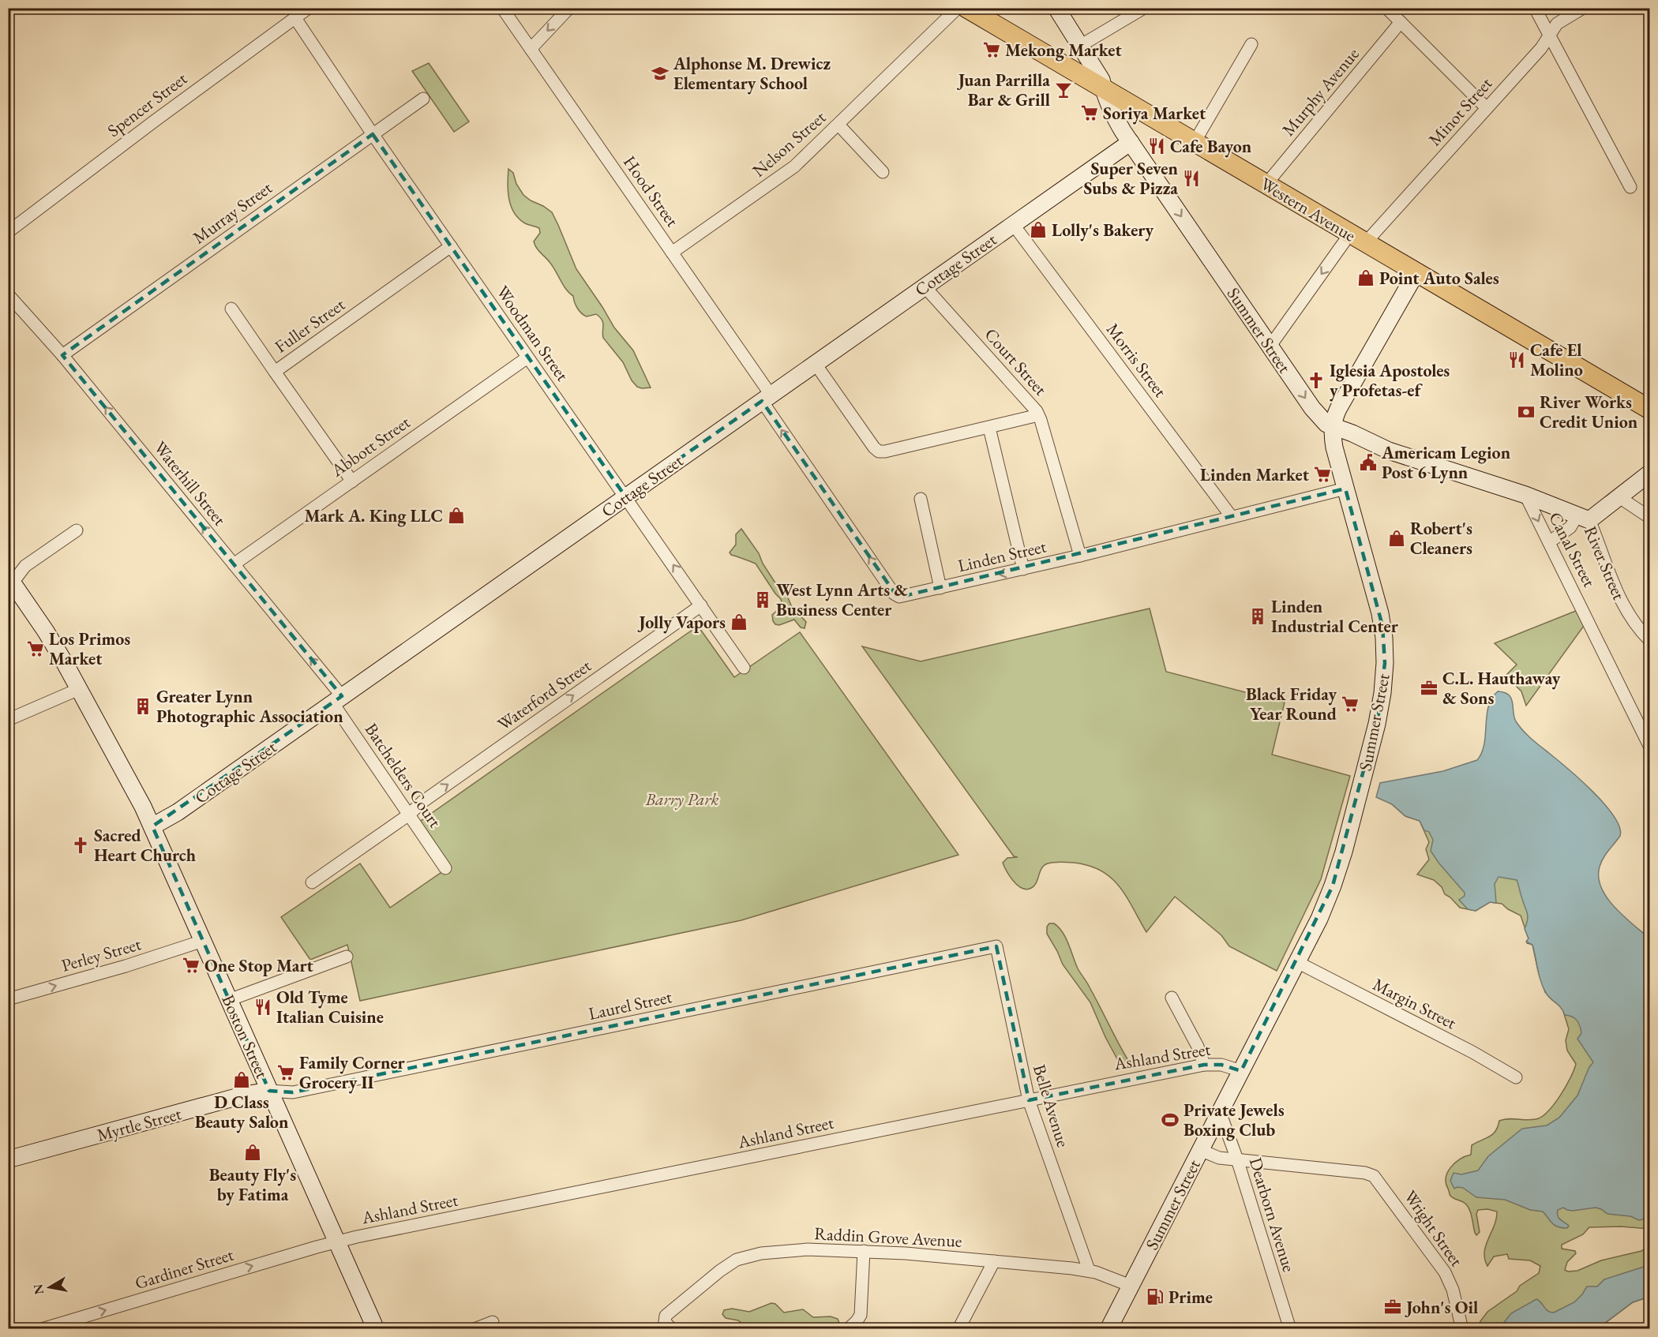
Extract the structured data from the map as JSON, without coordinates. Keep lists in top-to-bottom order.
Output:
{
  "streets": {
    "main road": [
      "Western Avenue",
      "Cottage Street",
      "Summer Street",
      "River Street",
      "Boston Street",
      "Myrtle Street"
    ],
    "street": [
      "Murphy Avenue",
      "Spencer Street",
      "Minot Street",
      "Nelson Street",
      "Hood Street",
      "Murray Street",
      "Fuller Street",
      "Woodman Street",
      "Morris Street",
      "Court Street",
      "Abbott Street",
      "Waterhill Street",
      "Canal Street",
      "Linden Street",
      "Waterford Street",
      "Batchelders Court",
      "Perley Street",
      "Margin Street",
      "Laurel Street",
      "Ashland Street",
      "Belle Avenue",
      "Dearborn Avenue",
      "Wright Street",
      "Raddin Grove Avenue",
      "Gardiner Street"
    ]
  },
  "crossings": [
    ["Murphy Avenue", "Western Avenue"],
    ["Spencer Street", "Woodman Street"],
    ["Minot Street", "Western Avenue"],
    ["Minot Street", "Summer Street"],
    ["Nelson Street", "Hood Street"],
    ["Hood Street", "Cottage Street"],
    ["Hood Street", "Linden Street"],
    ["Western Avenue", "Summer Street"],
    ["Murray Street", "Woodman Street"],
    ["Murray Street", "Waterhill Street"],
    ["Cottage Street", "Summer Street"],
    ["Cottage Street", "Woodman Street"],
    ["Cottage Street", "Morris Street"],
    ["Cottage Street", "Court Street"],
    ["Cottage Street", "Waterhill Street"],
    ["Cottage Street", "Linden Street"],
    ["Cottage Street", "Batchelders Court"],
    ["Cottage Street", "Boston Street"],
    ["Fuller Street", "Woodman Street"],
    ["Fuller Street", "Abbott Street"],
    ["Summer Street", "Linden Street"],
    ["Summer Street", "River Street"],
    ["Summer Street", "Margin Street"],
    ["Summer Street", "Ashland Street"],
    ["Summer Street", "Dearborn Avenue"],
    ["Summer Street", "Raddin Grove Avenue"],
    ["Woodman Street", "Abbott Street"],
    ["Woodman Street", "Waterford Street"],
    ["Morris Street", "Linden Street"],
    ["Court Street", "Linden Street"],
    ["Abbott Street", "Waterhill Street"],
    ["Waterhill Street", "Batchelders Court"],
    ["Canal Street", "River Street"],
    ["Waterford Street", "Batchelders Court"],
    ["Perley Street", "Boston Street"],
    ["Laurel Street", "Boston Street"],
    ["Laurel Street", "Belle Avenue"],
    ["Laurel Street", "Myrtle Street"],
    ["Boston Street", "Ashland Street"],
    ["Boston Street", "Myrtle Street"],
    ["Boston Street", "Gardiner Street"],
    ["Ashland Street", "Belle Avenue"],
    ["Ashland Street", "Gardiner Street"],
    ["Belle Avenue", "Raddin Grove Avenue"],
    ["Dearborn Avenue", "Wright Street"]
  ],
  "one_way": [
    "Waterhill Street",
    "Linden Street",
    "Waterford Street",
    "Perley Street",
    "Gardiner Street"
  ],
  "parks": ["Barry Park"],
  "places": {
    "supermarket": [
      "Mekong Market",
      "Soriya Market",
      "Linden Market",
      "Los Primos Market",
      "Black Friday Year Round",
      "One Stop Mart",
      "Family Corner Grocery II"
    ],
    "school or university": ["Alphonse M. Drewicz Elementary School"],
    "bar": ["Juan Parrilla Bar & Grill"],
    "restaurant": [
      "Cafe Bayon",
      "Super Seven Subs & Pizza",
      "Cafe El Molino",
      "Old Tyme Italian Cuisine"
    ],
    "shop": [
      "Lolly's Bakery",
      "Point Auto Sales",
      "Mark A. King LLC",
      "Robert's Cleaners",
      "Jolly Vapors",
      "D Class Beauty Salon",
      "Beauty Fly's by Fatima"
    ],
    "church": ["Iglesia Apostoles y Profetas-ef", "Sacred Heart Church"],
    "bank": ["River Works Credit Union"],
    "public building": ["Americam Legion Post 6 Lynn"],
    "building": ["West Lynn Arts & Business Center", "Linden Industrial Center", "Greater Lynn Photographic Association"],
    "office": ["C.L. Hauthaway & Sons", "John's Oil"],
    "sports": ["Private Jewels Boxing Club"],
    "fuel station": ["Prime"]
  },
  "north": "left"
}
